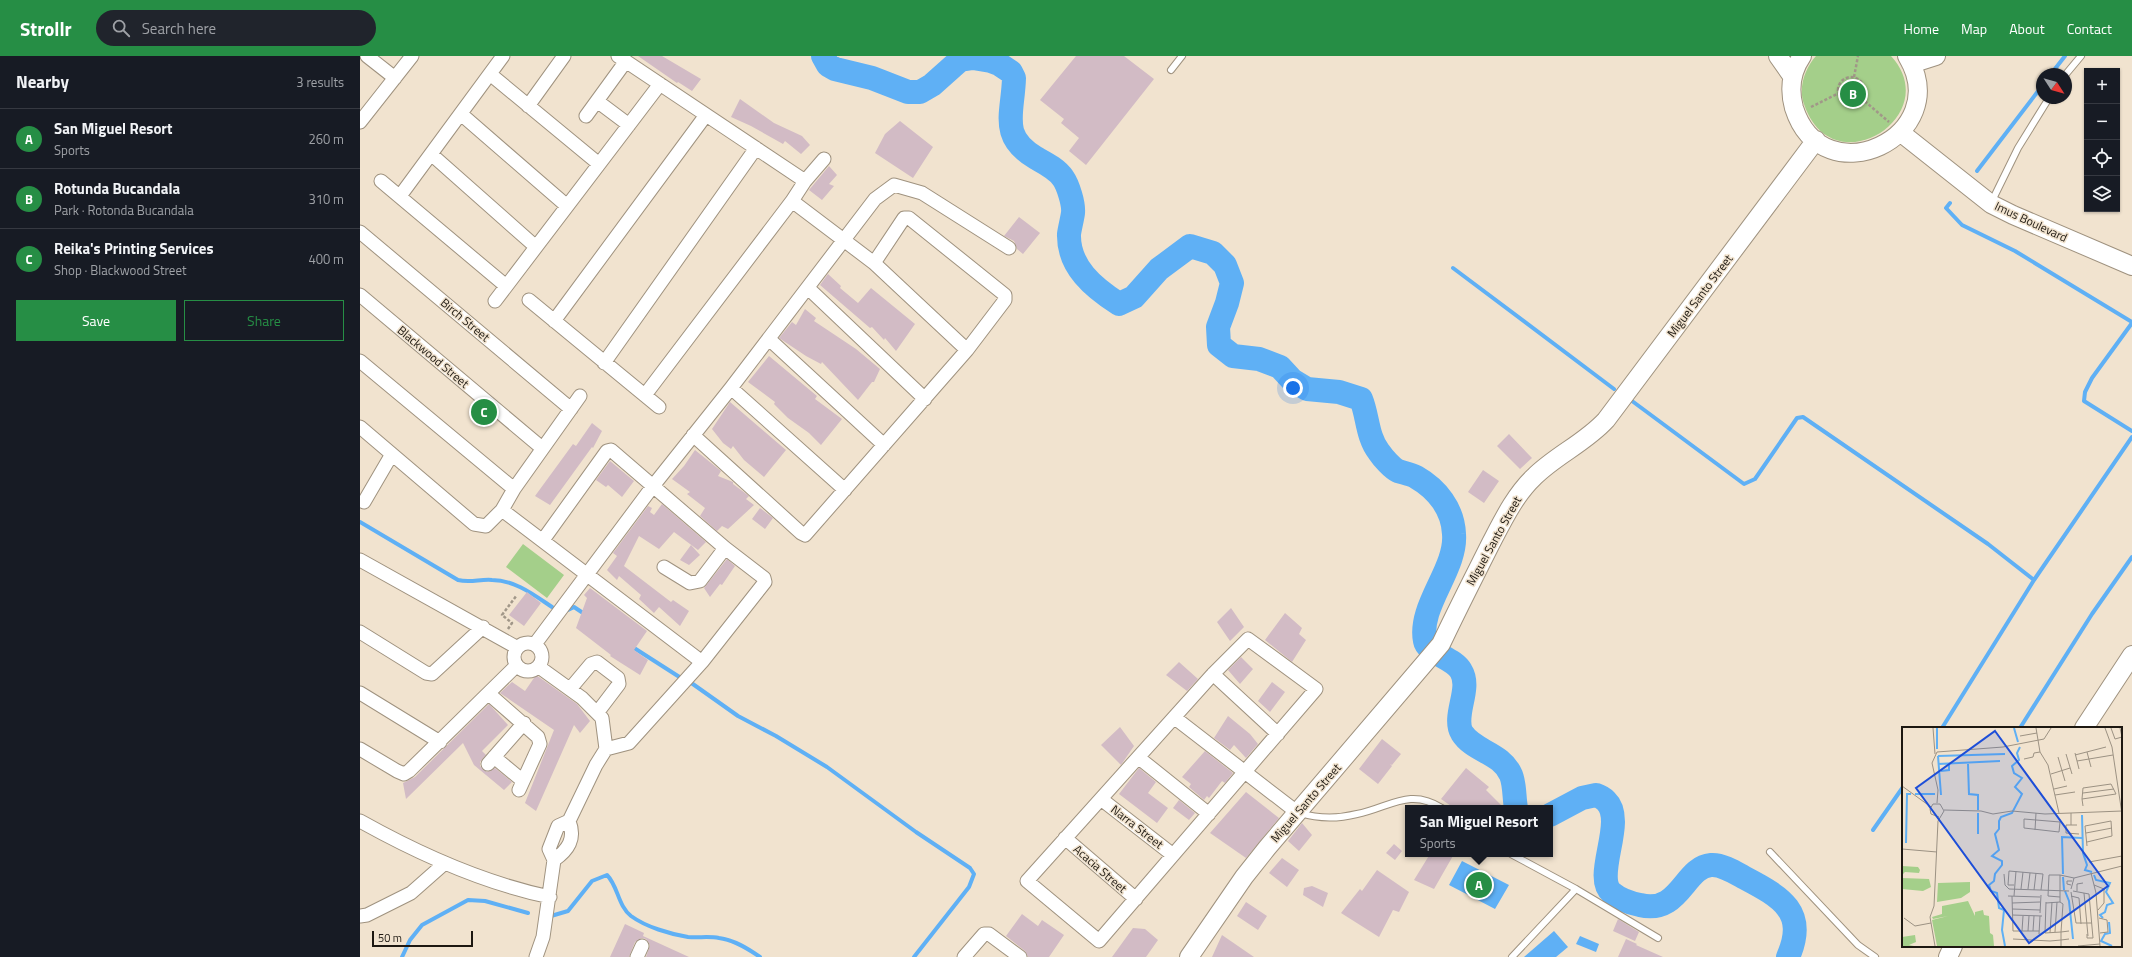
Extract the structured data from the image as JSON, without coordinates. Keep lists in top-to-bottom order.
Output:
{
  "streets": {
    "main road": ["Imus Boulevard", "Miguel Santo Street"],
    "street": [
      "Birch Street",
      "Blackwood Street",
      "Narra Street",
      "Acacia Street"
    ]
  },
  "scale_bar": "50 m",
  "north": "bottom right",
  "page": {
    "header": "Strollr",
    "search": "Search here",
    "nav": [
      "Home",
      "Map",
      "About",
      "Contact"
    ],
    "heading": ["Nearby", "3 results"],
    "map_buttons": ["+", "−"],
    "pins": ["B", "C", "A"],
    "list": [
      {
        "mark": "A",
        "name": "San Miguel Resort",
        "note": "Sports",
        "value": "260 m"
      },
      {
        "mark": "B",
        "name": "Rotunda Bucandala",
        "note": "Park · Rotonda Bucandala",
        "value": "310 m"
      },
      {
        "mark": "C",
        "name": "Reika's Printing Services",
        "note": "Shop · Blackwood Street",
        "value": "400 m"
      }
    ],
    "buttons": ["Save", "Share"],
    "popup": ["San Miguel Resort", "Sports"],
    "scale": "50 m"
  }
}
